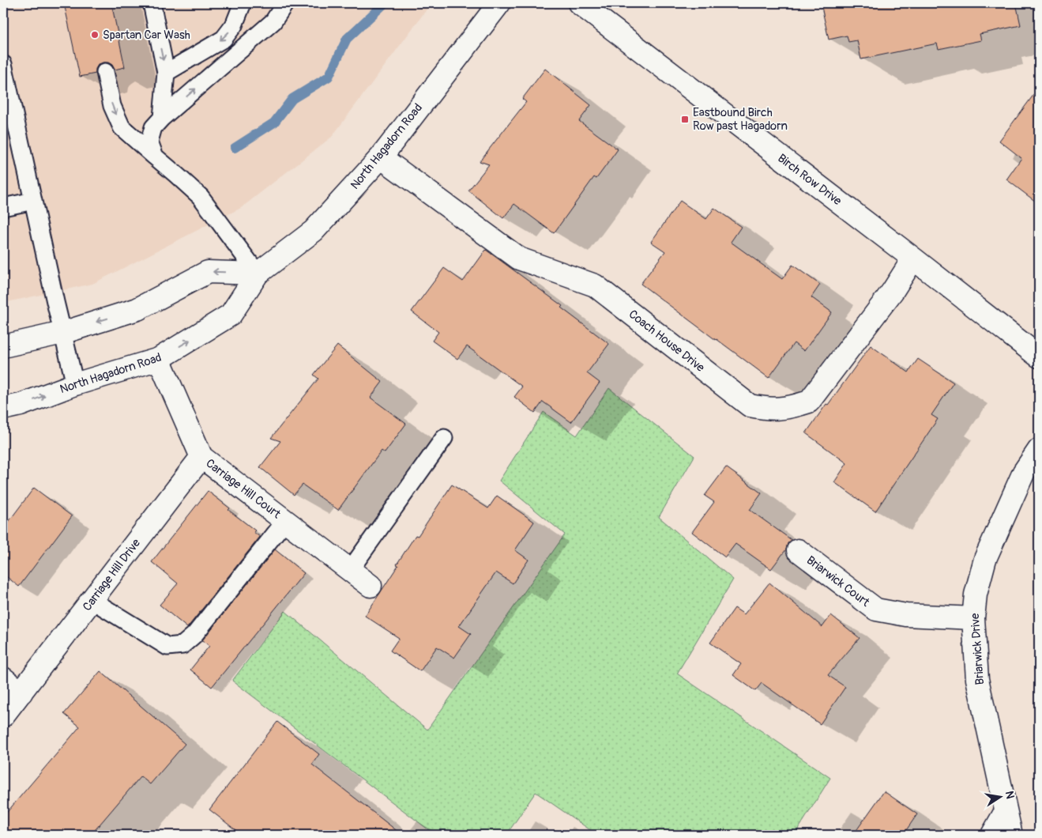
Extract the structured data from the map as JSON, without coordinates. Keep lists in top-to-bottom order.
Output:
{
  "streets": {
    "street": [
      "North Hagadorn Road",
      "Birch Row Drive",
      "Coach House Drive",
      "Carriage Hill Court",
      "Carriage Hill Drive",
      "Briarwick Court",
      "Briarwick Drive"
    ]
  },
  "crossings": [
    ["North Hagadorn Road", "Coach House Drive"],
    ["North Hagadorn Road", "Carriage Hill Court"],
    ["Birch Row Drive", "Coach House Drive"],
    ["Carriage Hill Court", "Carriage Hill Drive"],
    ["Briarwick Court", "Briarwick Drive"]
  ],
  "places": {
    "other": ["Spartan Car Wash"],
    "transit": ["Eastbound Birch Row past Hagadorn"]
  },
  "north": "right"
}
